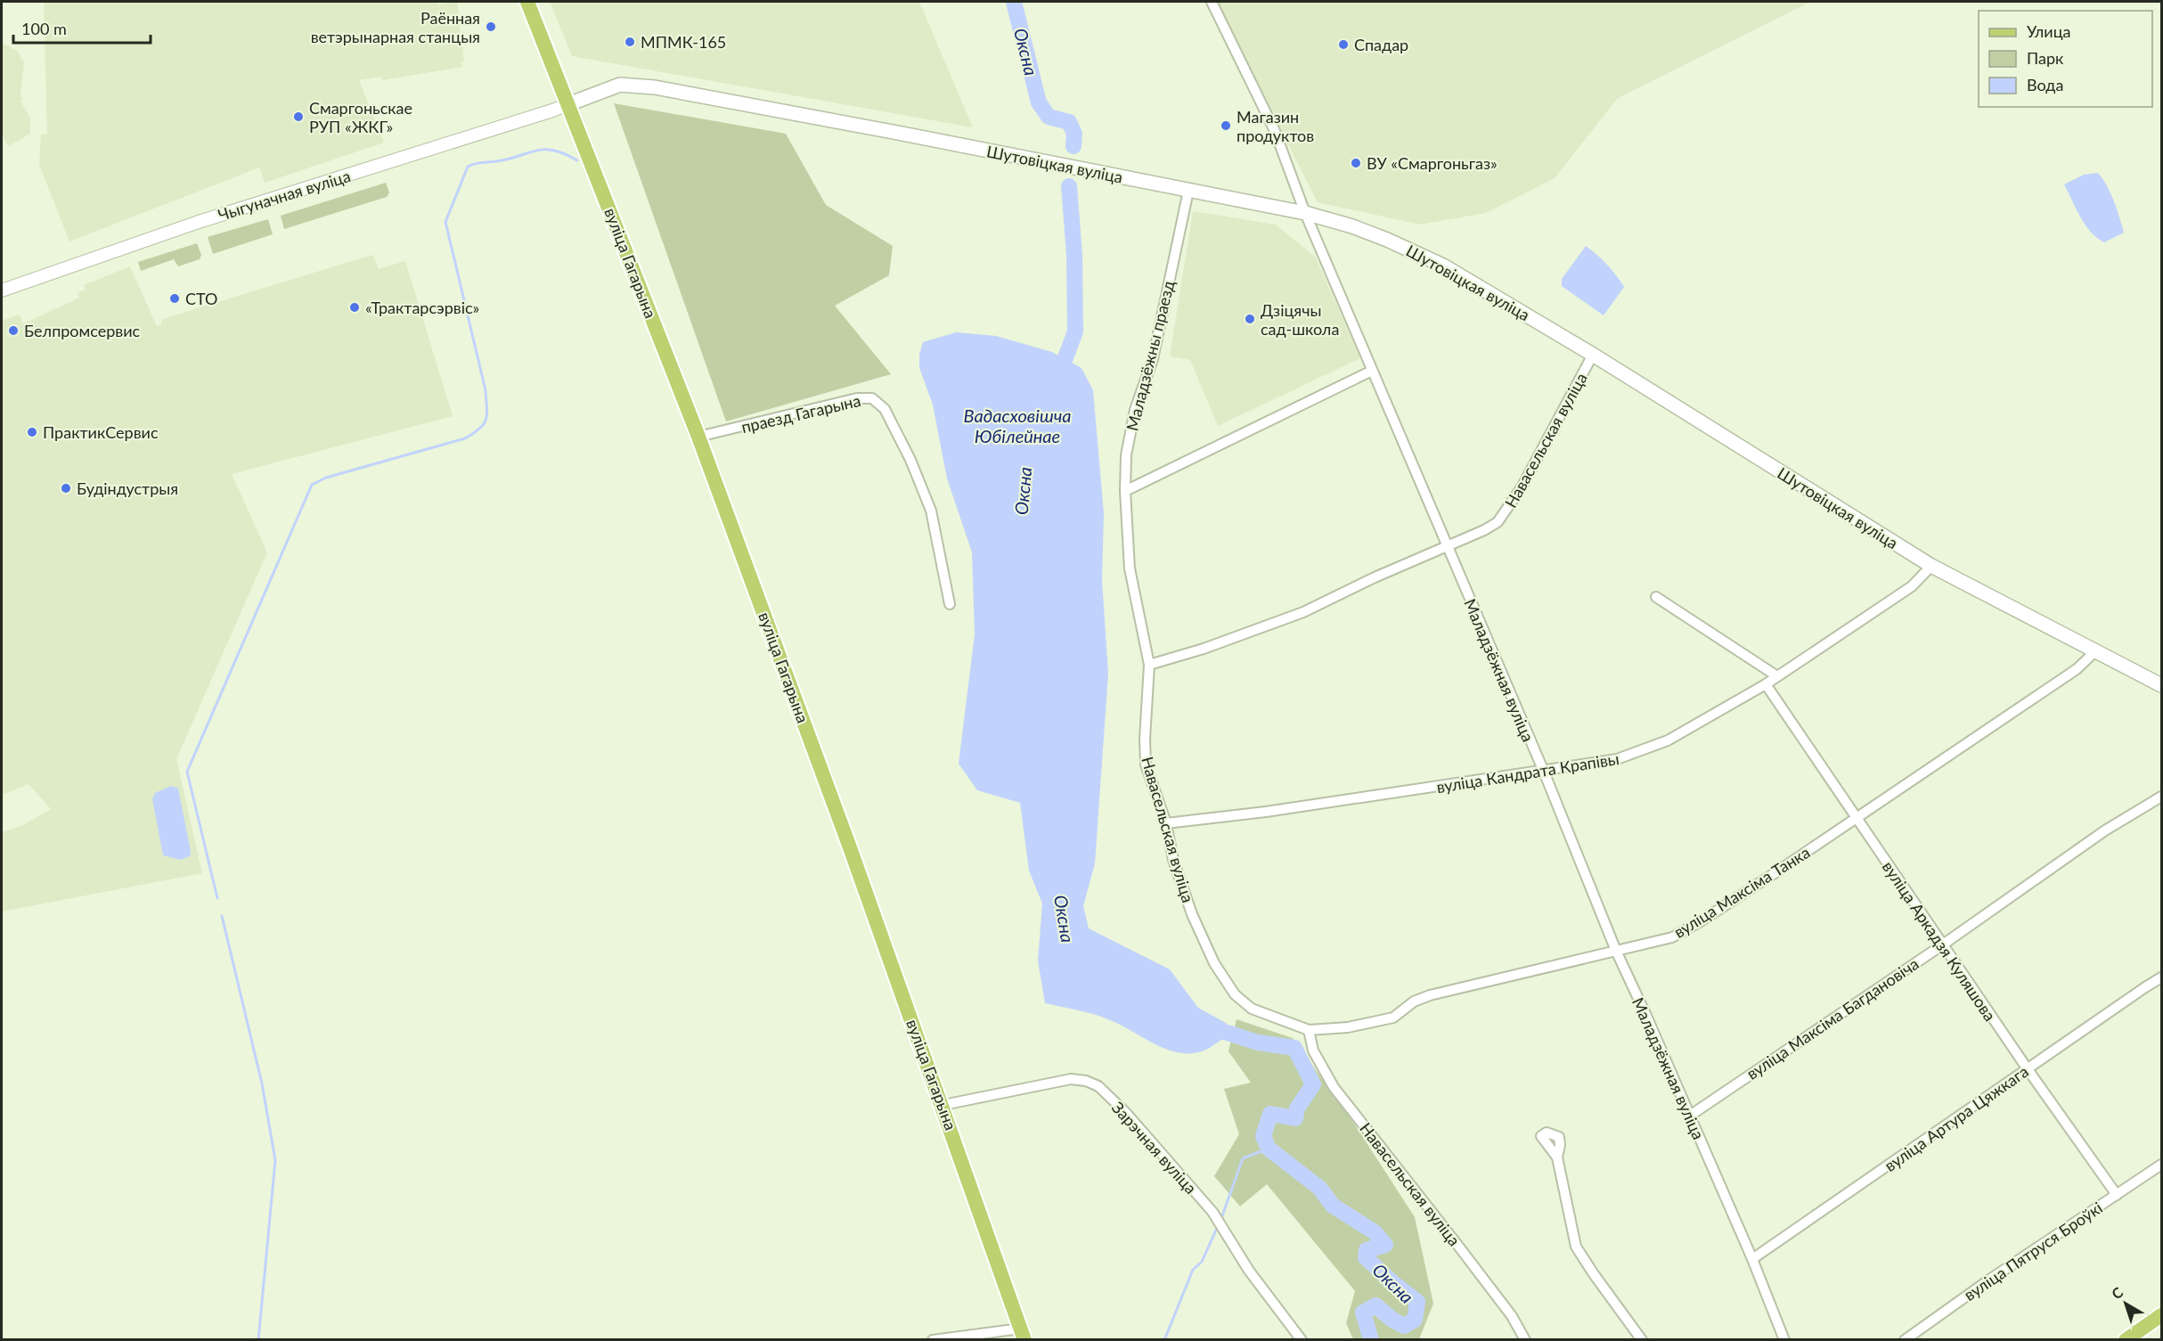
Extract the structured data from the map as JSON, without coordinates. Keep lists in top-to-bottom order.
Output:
{
  "streets": {
    "main road": ["Шутовіцкая вуліца", "вуліца Гагарына"],
    "street": [
      "Чыгуначная вуліца",
      "Маладзёжны праезд",
      "праезд Гагарына",
      "Навасельская вуліца",
      "Маладзёжная вуліца",
      "вуліца Кандрата Крапівы",
      "вуліца Максіма Танка",
      "вуліца Аркадзя Куляшова",
      "вуліца Максіма Багдановіча",
      "вуліца Артура Цяжкага",
      "Зарэчная вуліца",
      "вуліца Пятруся Броўкі"
    ]
  },
  "crossings": [
    ["Шутовіцкая вуліца", "Чыгуначная вуліца"],
    ["Шутовіцкая вуліца", "вуліца Гагарына"],
    ["Шутовіцкая вуліца", "Маладзёжны праезд"],
    ["Шутовіцкая вуліца", "Навасельская вуліца"],
    ["Шутовіцкая вуліца", "Маладзёжная вуліца"],
    ["Шутовіцкая вуліца", "вуліца Кандрата Крапівы"],
    ["Шутовіцкая вуліца", "вуліца Максіма Танка"],
    ["Чыгуначная вуліца", "вуліца Гагарына"],
    ["вуліца Гагарына", "праезд Гагарына"],
    ["вуліца Гагарына", "Зарэчная вуліца"],
    ["Маладзёжны праезд", "Навасельская вуліца"],
    ["Навасельская вуліца", "Маладзёжная вуліца"],
    ["Навасельская вуліца", "вуліца Кандрата Крапівы"],
    ["Навасельская вуліца", "вуліца Максіма Танка"],
    ["Маладзёжная вуліца", "вуліца Кандрата Крапівы"],
    ["Маладзёжная вуліца", "вуліца Максіма Танка"],
    ["Маладзёжная вуліца", "вуліца Максіма Багдановіча"],
    ["Маладзёжная вуліца", "вуліца Артура Цяжкага"],
    ["вуліца Кандрата Крапівы", "вуліца Аркадзя Куляшова"],
    ["вуліца Максіма Танка", "вуліца Аркадзя Куляшова"],
    ["вуліца Аркадзя Куляшова", "вуліца Максіма Багдановіча"],
    ["вуліца Аркадзя Куляшова", "вуліца Артура Цяжкага"],
    ["вуліца Аркадзя Куляшова", "вуліца Пятруся Броўкі"]
  ],
  "water": ["Оксна", "Вадасховішча Юбілейнае"],
  "places": [
    "Раённая ветэрынарная станцыя",
    "МПМК-165",
    "Спадар",
    "Смаргоньскае РУП «ЖКГ»",
    "Магазин продуктов",
    "ВУ «Смаргоньгаз»",
    "СТО",
    "«Трактарсэрвіс»",
    "Дзіцячы сад-школа",
    "Белпромсервис",
    "ПрактикСервис",
    "Будіндустрыя"
  ],
  "legend": ["Улица", "Парк", "Вода"],
  "scale_bar": "100 m",
  "north": "top left"
}
